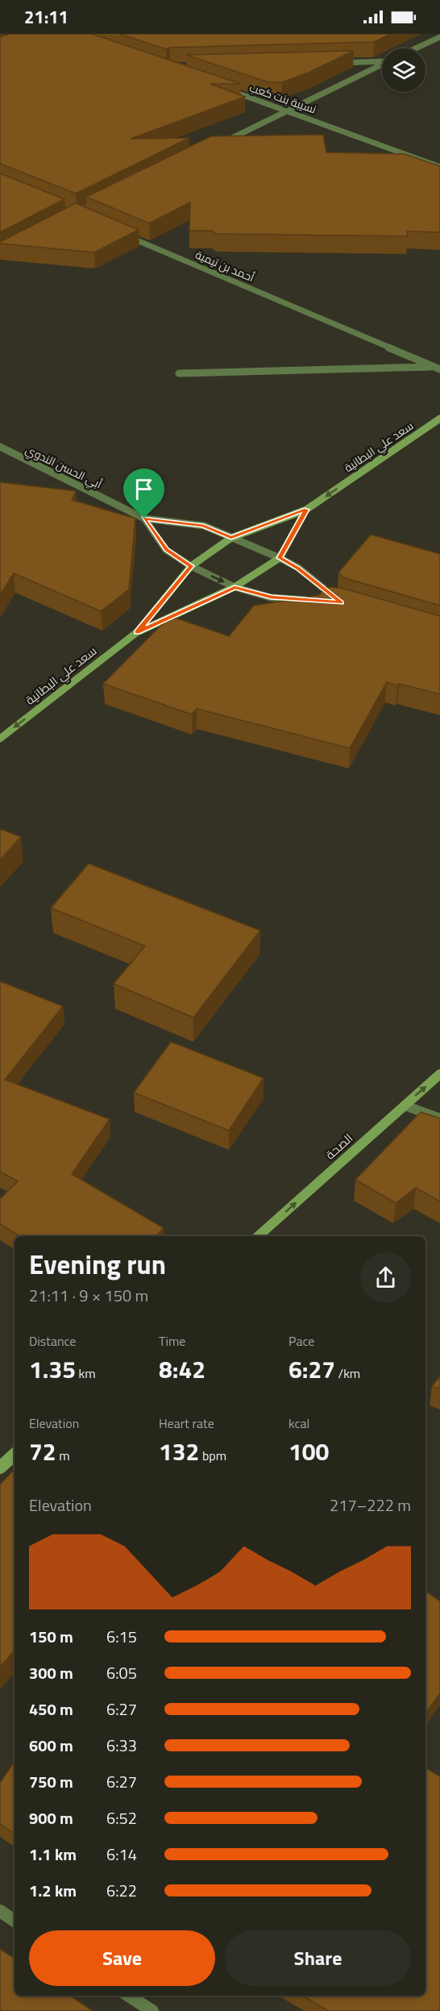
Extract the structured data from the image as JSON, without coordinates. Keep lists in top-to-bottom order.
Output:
{
  "streets": {
    "main road": ["سعد علي البطانية", "الصحة"],
    "street": ["نسيبة بنت كعب", "أحمد بن تيمية", "أبي الحسن الندوي"]
  },
  "crossings": [
    ["سعد علي البطانية", "أبي الحسن الندوي"]
  ],
  "one_way": ["سعد علي البطانية", "الصحة"],
  "page": {
    "status": "21:11",
    "heading": ["Evening run", "21:11 · 9 × 150 m"],
    "stats": [
      ["Distance", "1.35 km"],
      ["Time", "8:42"],
      ["Pace", "6:27 /km"],
      ["Elevation", "72 m"],
      ["Heart rate", "132 bpm"],
      ["kcal", "100"]
    ],
    "chart": ["Elevation", "217–222 m"],
    "list": [
      {
        "name": "150 m",
        "note": "6:15"
      },
      {
        "name": "300 m",
        "note": "6:05"
      },
      {
        "name": "450 m",
        "note": "6:27"
      },
      {
        "name": "600 m",
        "note": "6:33"
      },
      {
        "name": "750 m",
        "note": "6:27"
      },
      {
        "name": "900 m",
        "note": "6:52"
      },
      {
        "name": "1.1 km",
        "note": "6:14"
      },
      {
        "name": "1.2 km",
        "note": "6:22"
      }
    ],
    "buttons": ["Save", "Share"]
  }
}
